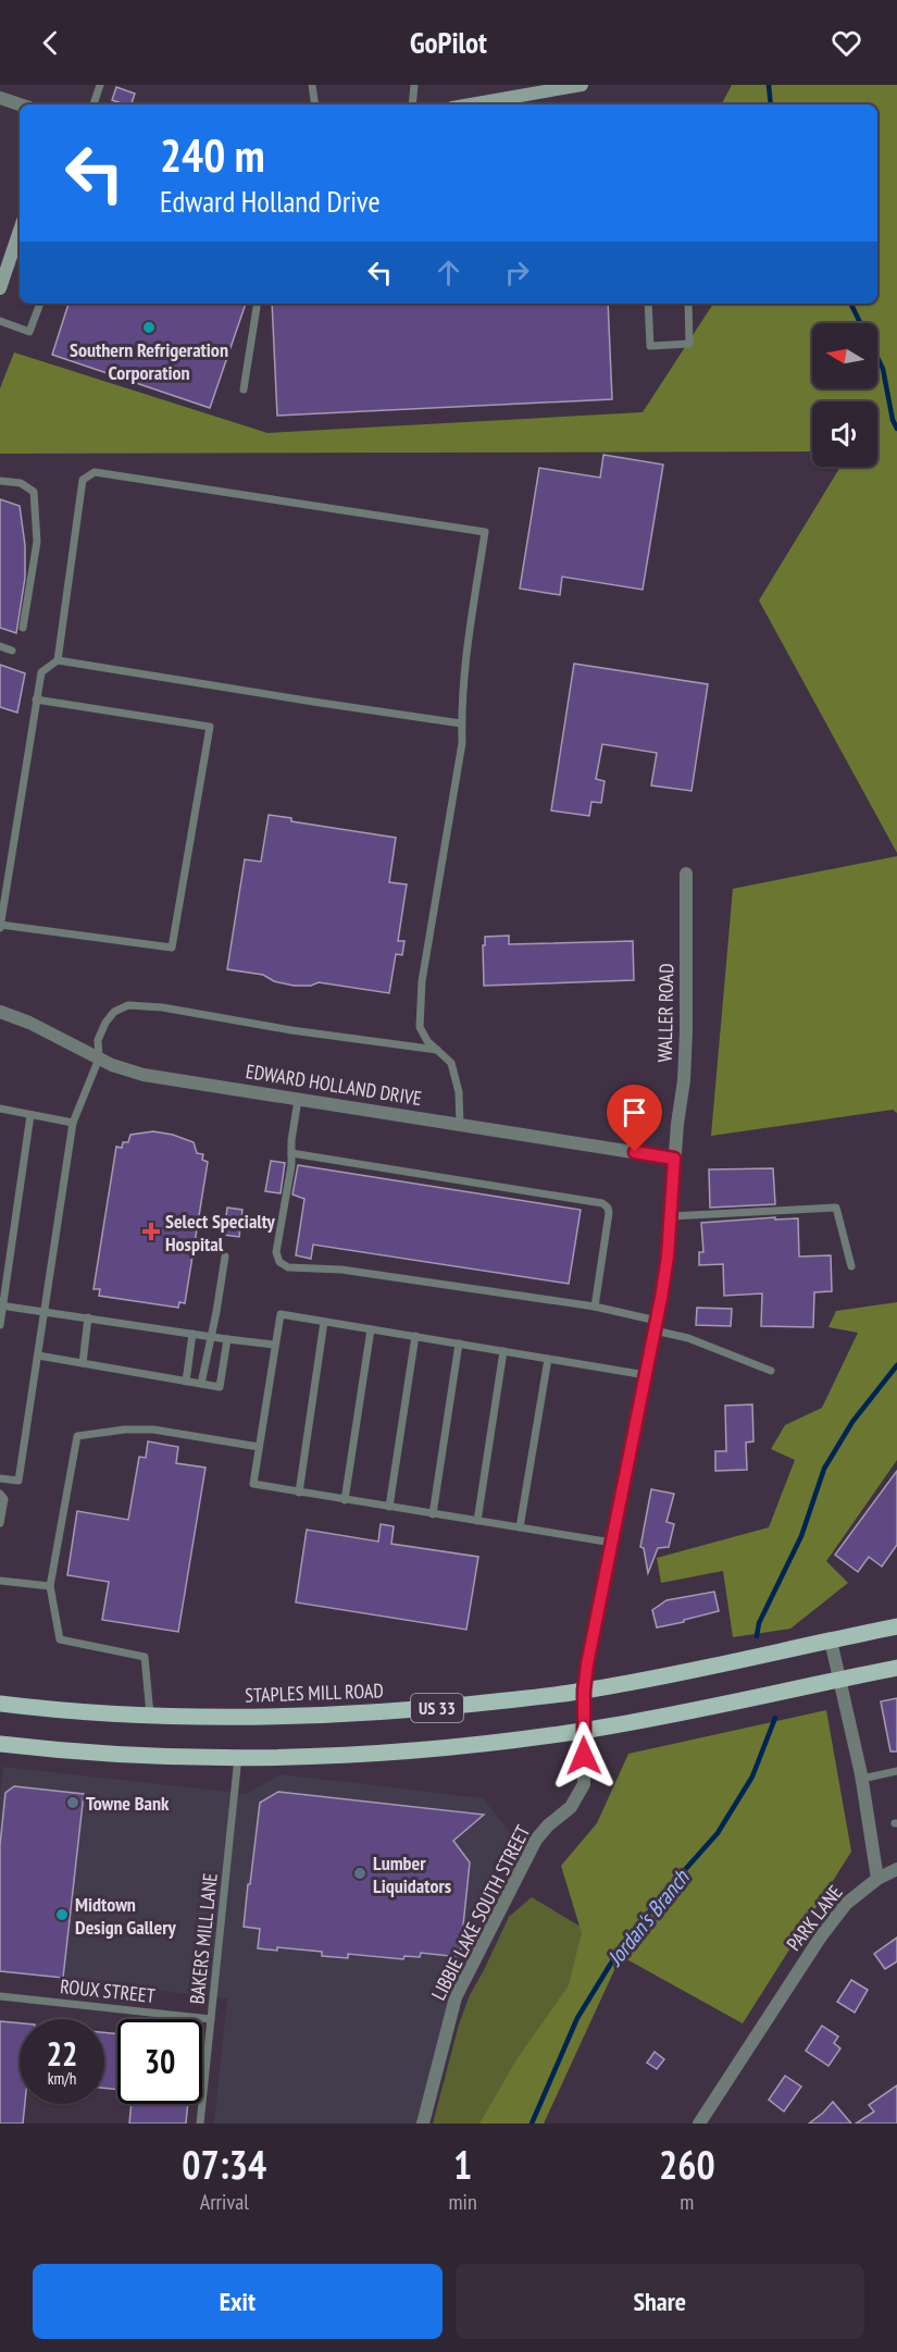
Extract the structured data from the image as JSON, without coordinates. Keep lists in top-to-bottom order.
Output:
{
  "streets": {
    "main road": ["STAPLES MILL ROAD", "US 33"],
    "street": [
      "WALLER ROAD",
      "EDWARD HOLLAND DRIVE",
      "LIBBIE LAKE SOUTH STREET",
      "PARK LANE"
    ],
    "lane": ["BAKERS MILL LANE", "ROUX STREET"]
  },
  "crossings": [
    ["WALLER ROAD", "EDWARD HOLLAND DRIVE"],
    ["WALLER ROAD", "STAPLES MILL ROAD"],
    ["WALLER ROAD", "US 33"],
    ["WALLER ROAD", "LIBBIE LAKE SOUTH STREET"],
    ["US 33", "LIBBIE LAKE SOUTH STREET"],
    ["US 33", "BAKERS MILL LANE"],
    ["BAKERS MILL LANE", "ROUX STREET"]
  ],
  "water": ["Jordan's Branch"],
  "places": {
    "other": [
      "Southern Refrigeration Corporation",
      "Towne Bank",
      "Lumber Liquidators",
      "Midtown Design Gallery"
    ],
    "health": ["Select Specialty Hospital"]
  },
  "north": "left",
  "page": {
    "header": "GoPilot",
    "turn": ["240 m", "Edward Holland Drive"],
    "speed": "22 km/h",
    "limit": "30",
    "eta": [
      "07:34",
      "Arrival",
      "1",
      "min",
      "260",
      "m"
    ],
    "buttons": ["Exit", "Share"]
  }
}
